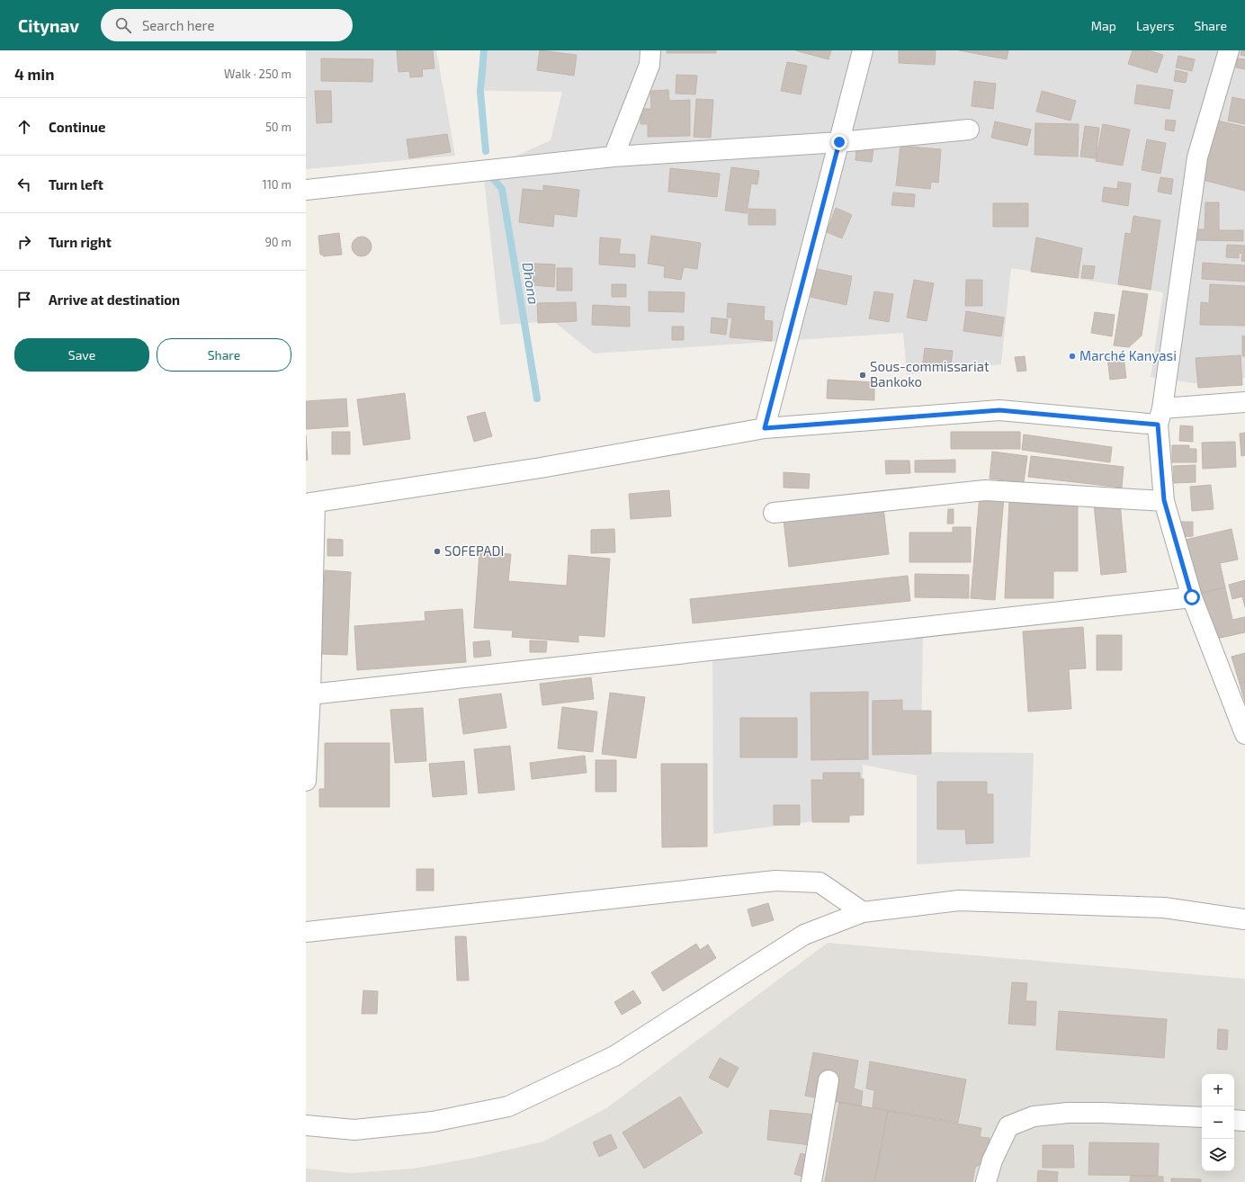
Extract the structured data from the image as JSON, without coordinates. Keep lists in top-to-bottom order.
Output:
{
  "water": ["Dhona"],
  "places": ["Marché Kanyasi", "Sous-commissariat Bankoko", "SOFEPADI"],
  "page": {
    "header": "Citynav",
    "search": "Search here",
    "nav": ["Map", "Layers", "Share"],
    "heading": ["4 min", "Walk · 250 m"],
    "list": [
      ["Continue", "50 m"],
      ["Turn left", "110 m"],
      ["Turn right", "90 m"],
      "Arrive at destination"
    ],
    "buttons": ["Save", "Share"],
    "map_buttons": ["+", "−"]
  }
}
